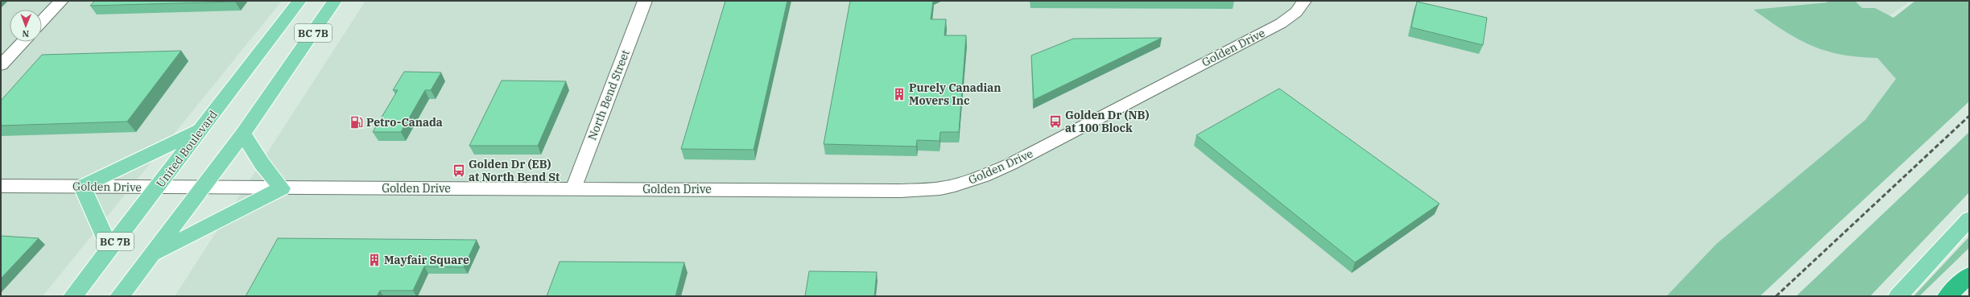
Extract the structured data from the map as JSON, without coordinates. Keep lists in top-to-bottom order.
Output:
{
  "streets": {
    "main road": ["BC 7B", "United Boulevard"],
    "street": ["Golden Drive", "North Bend Street"]
  },
  "crossings": [
    ["BC 7B", "Golden Drive"],
    ["Golden Drive", "North Bend Street"],
    ["Golden Drive", "United Boulevard"]
  ],
  "places": {
    "building": ["Purely Canadian Movers Inc", "Mayfair Square"],
    "bus stop": ["Golden Dr (NB) at 100 Block", "Golden Dr (EB) at North Bend St"],
    "fuel station": ["Petro-Canada"]
  },
  "north": "bottom"
}
